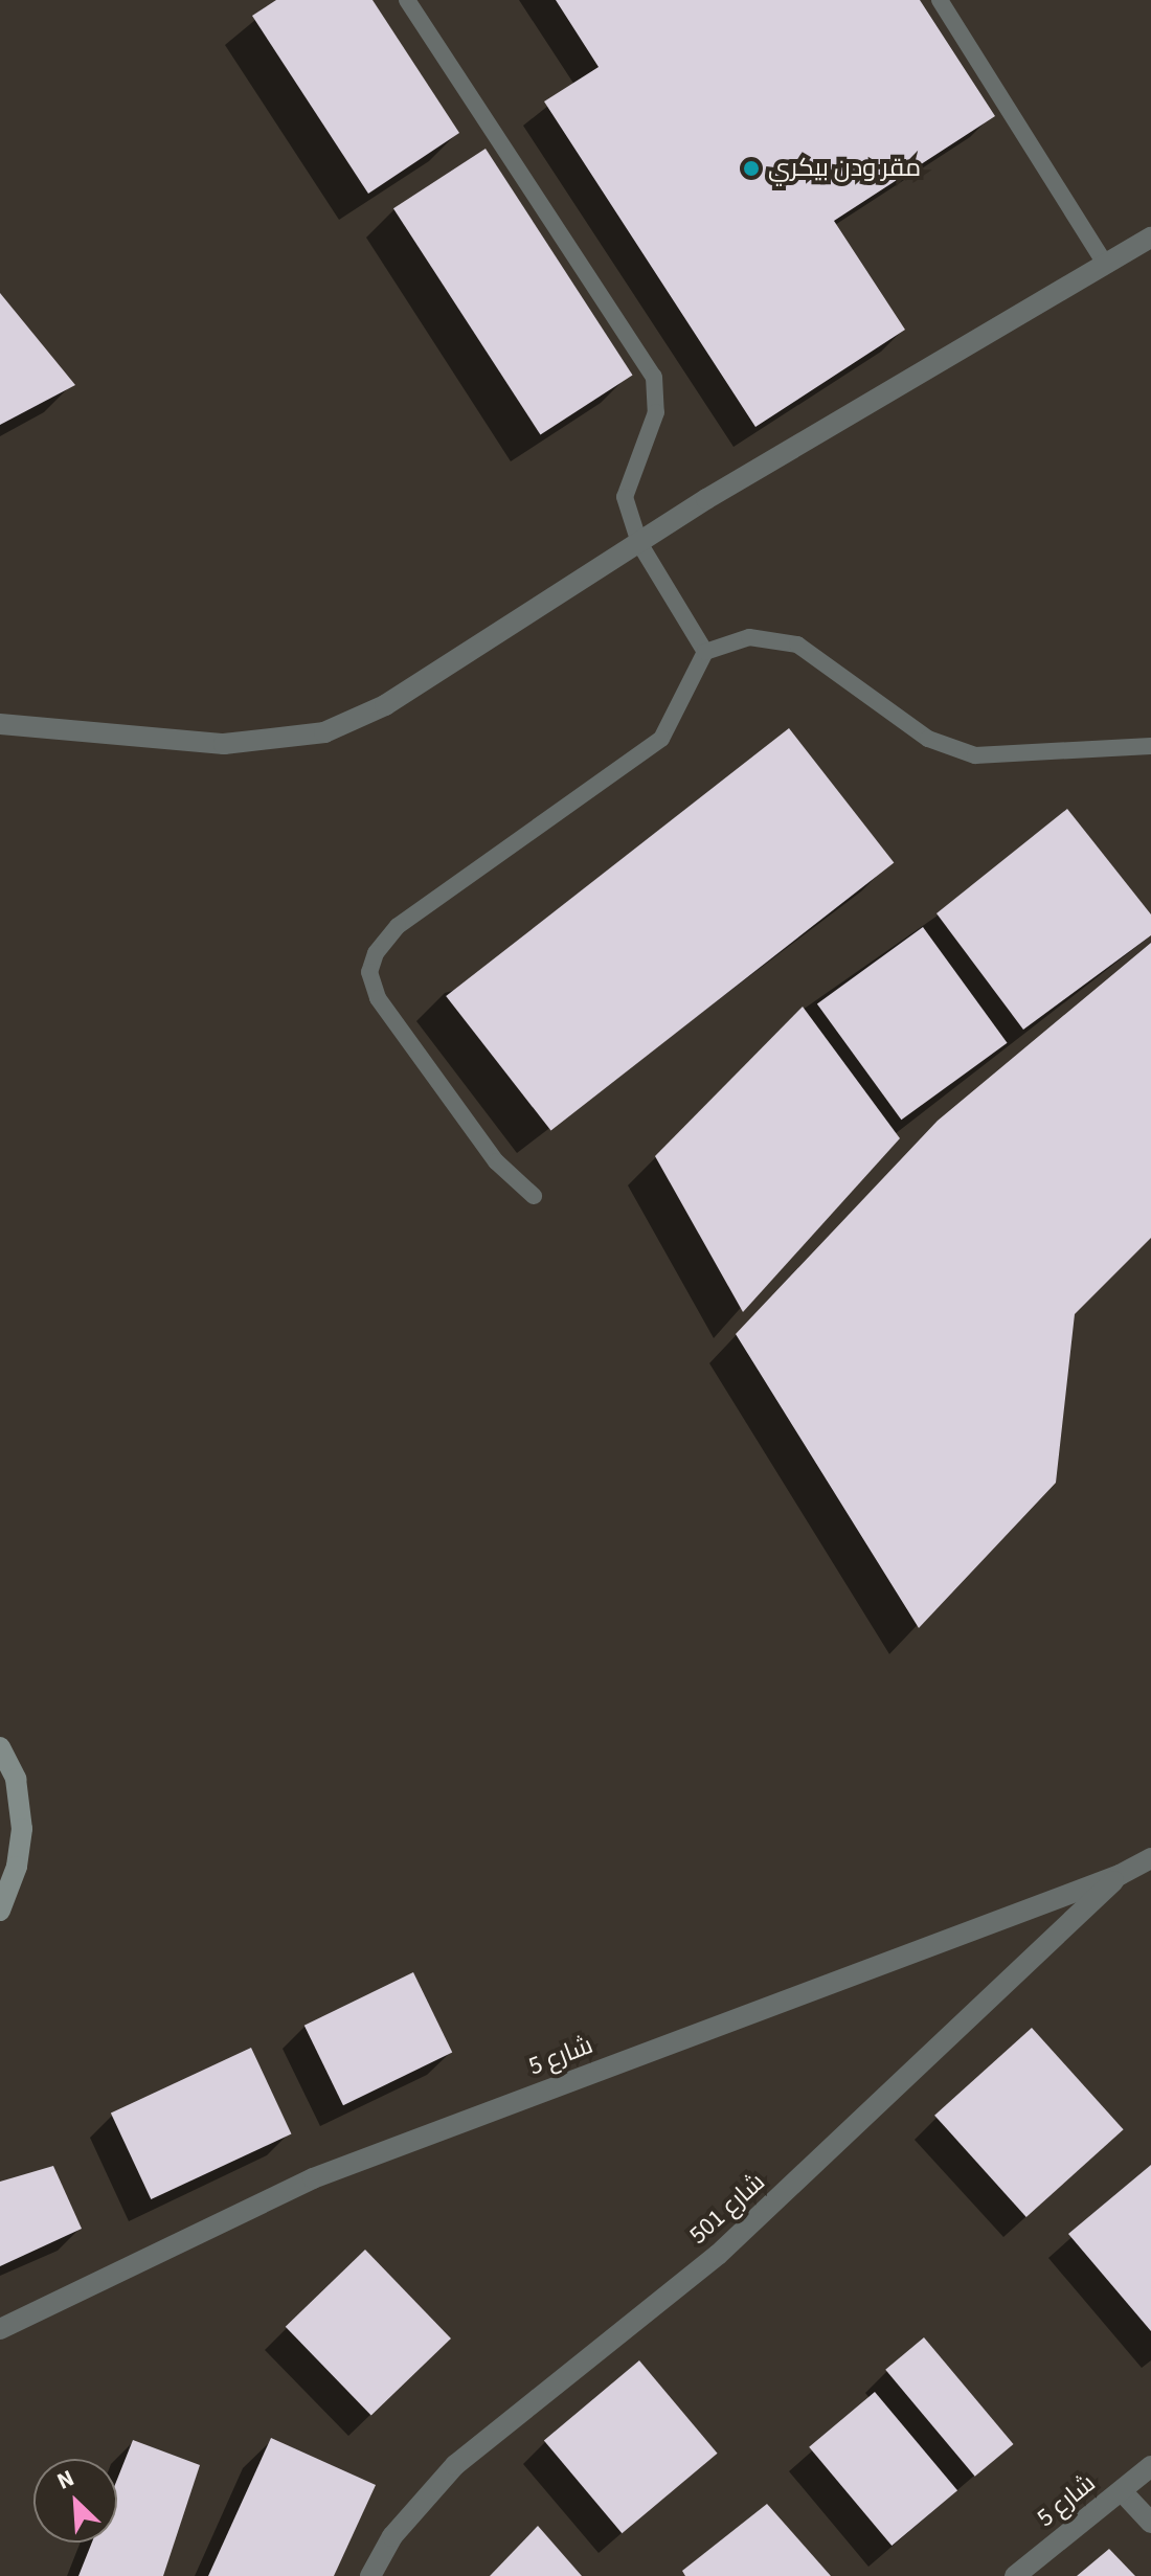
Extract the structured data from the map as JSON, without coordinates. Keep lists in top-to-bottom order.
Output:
{
  "streets": {
    "street": ["شارع 5", "شارع 501"]
  },
  "crossings": [
    ["شارع 5", "شارع 501"]
  ],
  "places": ["مقر ودن بيكري"],
  "north": "top left"
}
